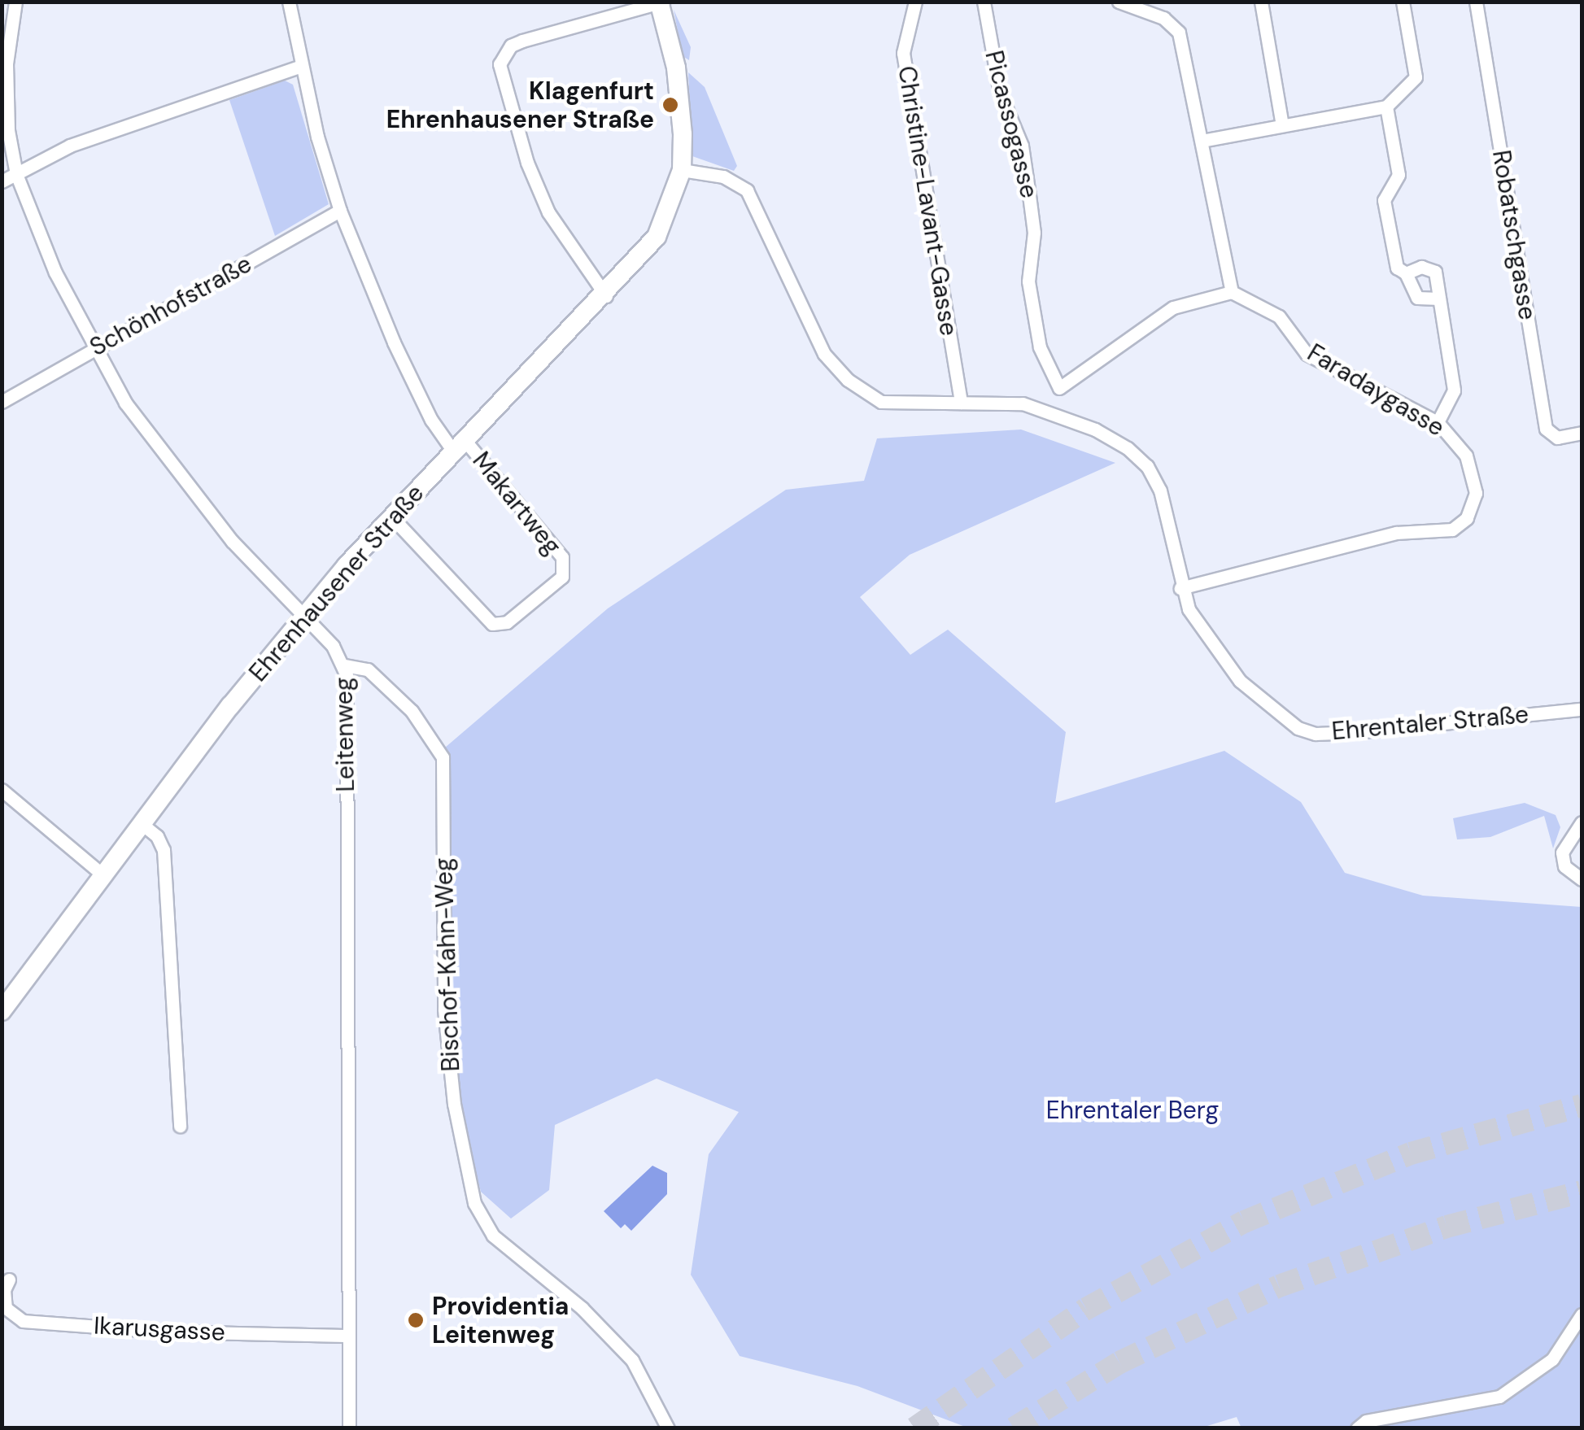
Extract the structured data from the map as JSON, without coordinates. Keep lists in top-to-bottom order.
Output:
{
  "streets": {
    "street": [
      "Picassogasse",
      "Christine-Lavant-Gasse",
      "Robatschgasse",
      "Schönhofstraße",
      "Faradaygasse",
      "Makartweg",
      "Ehrenhausener Straße",
      "Ehrentaler Straße",
      "Leitenweg",
      "Bischof-Kahn-Weg",
      "Ikarusgasse"
    ]
  },
  "crossings": [
    ["Christine-Lavant-Gasse", "Ehrentaler Straße"],
    ["Schönhofstraße", "Leitenweg"],
    ["Faradaygasse", "Ehrentaler Straße"],
    ["Makartweg", "Ehrenhausener Straße"],
    ["Ehrenhausener Straße", "Ehrentaler Straße"],
    ["Ehrenhausener Straße", "Leitenweg"],
    ["Leitenweg", "Bischof-Kahn-Weg"],
    ["Leitenweg", "Ikarusgasse"]
  ],
  "parks": ["Ehrentaler Berg"],
  "places": ["Klagenfurt Ehrenhausener Straße", "Providentia Leitenweg"]
}
